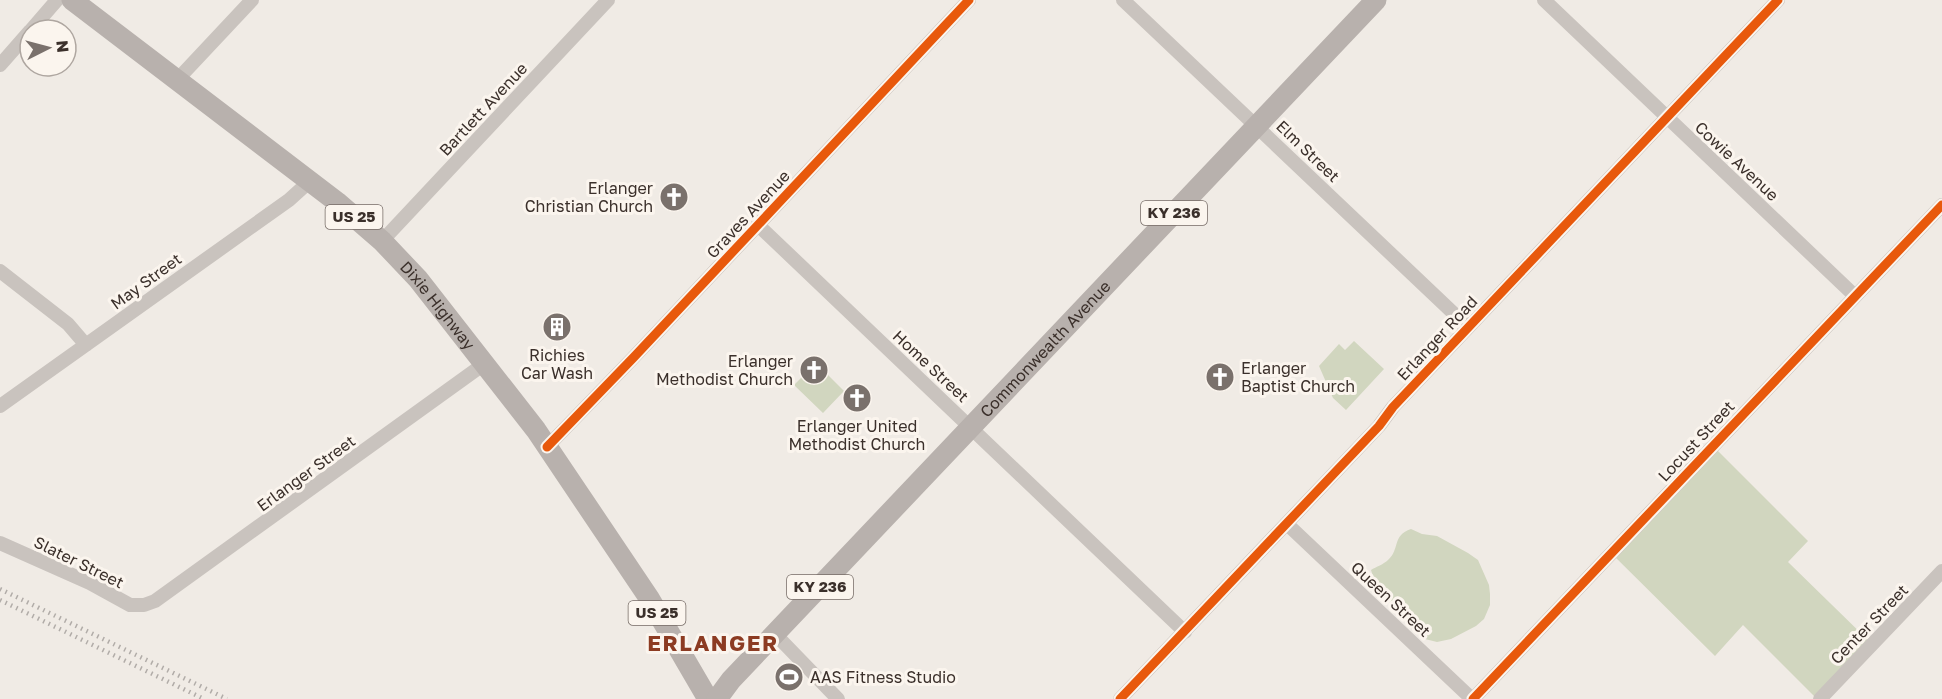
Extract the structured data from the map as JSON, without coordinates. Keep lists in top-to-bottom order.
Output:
{
  "streets": {
    "main road": [
      "KY 236",
      "US 25",
      "Dixie Highway",
      "Commonwealth Avenue"
    ],
    "street": [
      "Bartlett Avenue",
      "Elm Street",
      "Cowie Avenue",
      "Graves Avenue",
      "May Street",
      "Erlanger Road",
      "Home Street",
      "Locust Street",
      "Erlanger Street",
      "Slater Street",
      "Queen Street",
      "Center Street"
    ]
  },
  "crossings": [
    ["Bartlett Avenue", "Dixie Highway"],
    ["Elm Street", "Erlanger Road"],
    ["Elm Street", "Commonwealth Avenue"],
    ["Cowie Avenue", "Erlanger Road"],
    ["Cowie Avenue", "Locust Street"],
    ["Graves Avenue", "Dixie Highway"],
    ["Graves Avenue", "Home Street"],
    ["May Street", "Dixie Highway"],
    ["Dixie Highway", "Erlanger Street"],
    ["Erlanger Road", "Home Street"],
    ["Erlanger Road", "Queen Street"],
    ["Commonwealth Avenue", "Home Street"],
    ["Locust Street", "Queen Street"],
    ["Erlanger Street", "Slater Street"]
  ],
  "districts": ["ERLANGER"],
  "places": {
    "church": [
      "Erlanger Christian Church",
      "Erlanger Methodist Church",
      "Erlanger Baptist Church",
      "Erlanger United Methodist Church"
    ],
    "building": ["Richies Car Wash"],
    "sports": ["AAS Fitness Studio"]
  },
  "north": "right"
}
